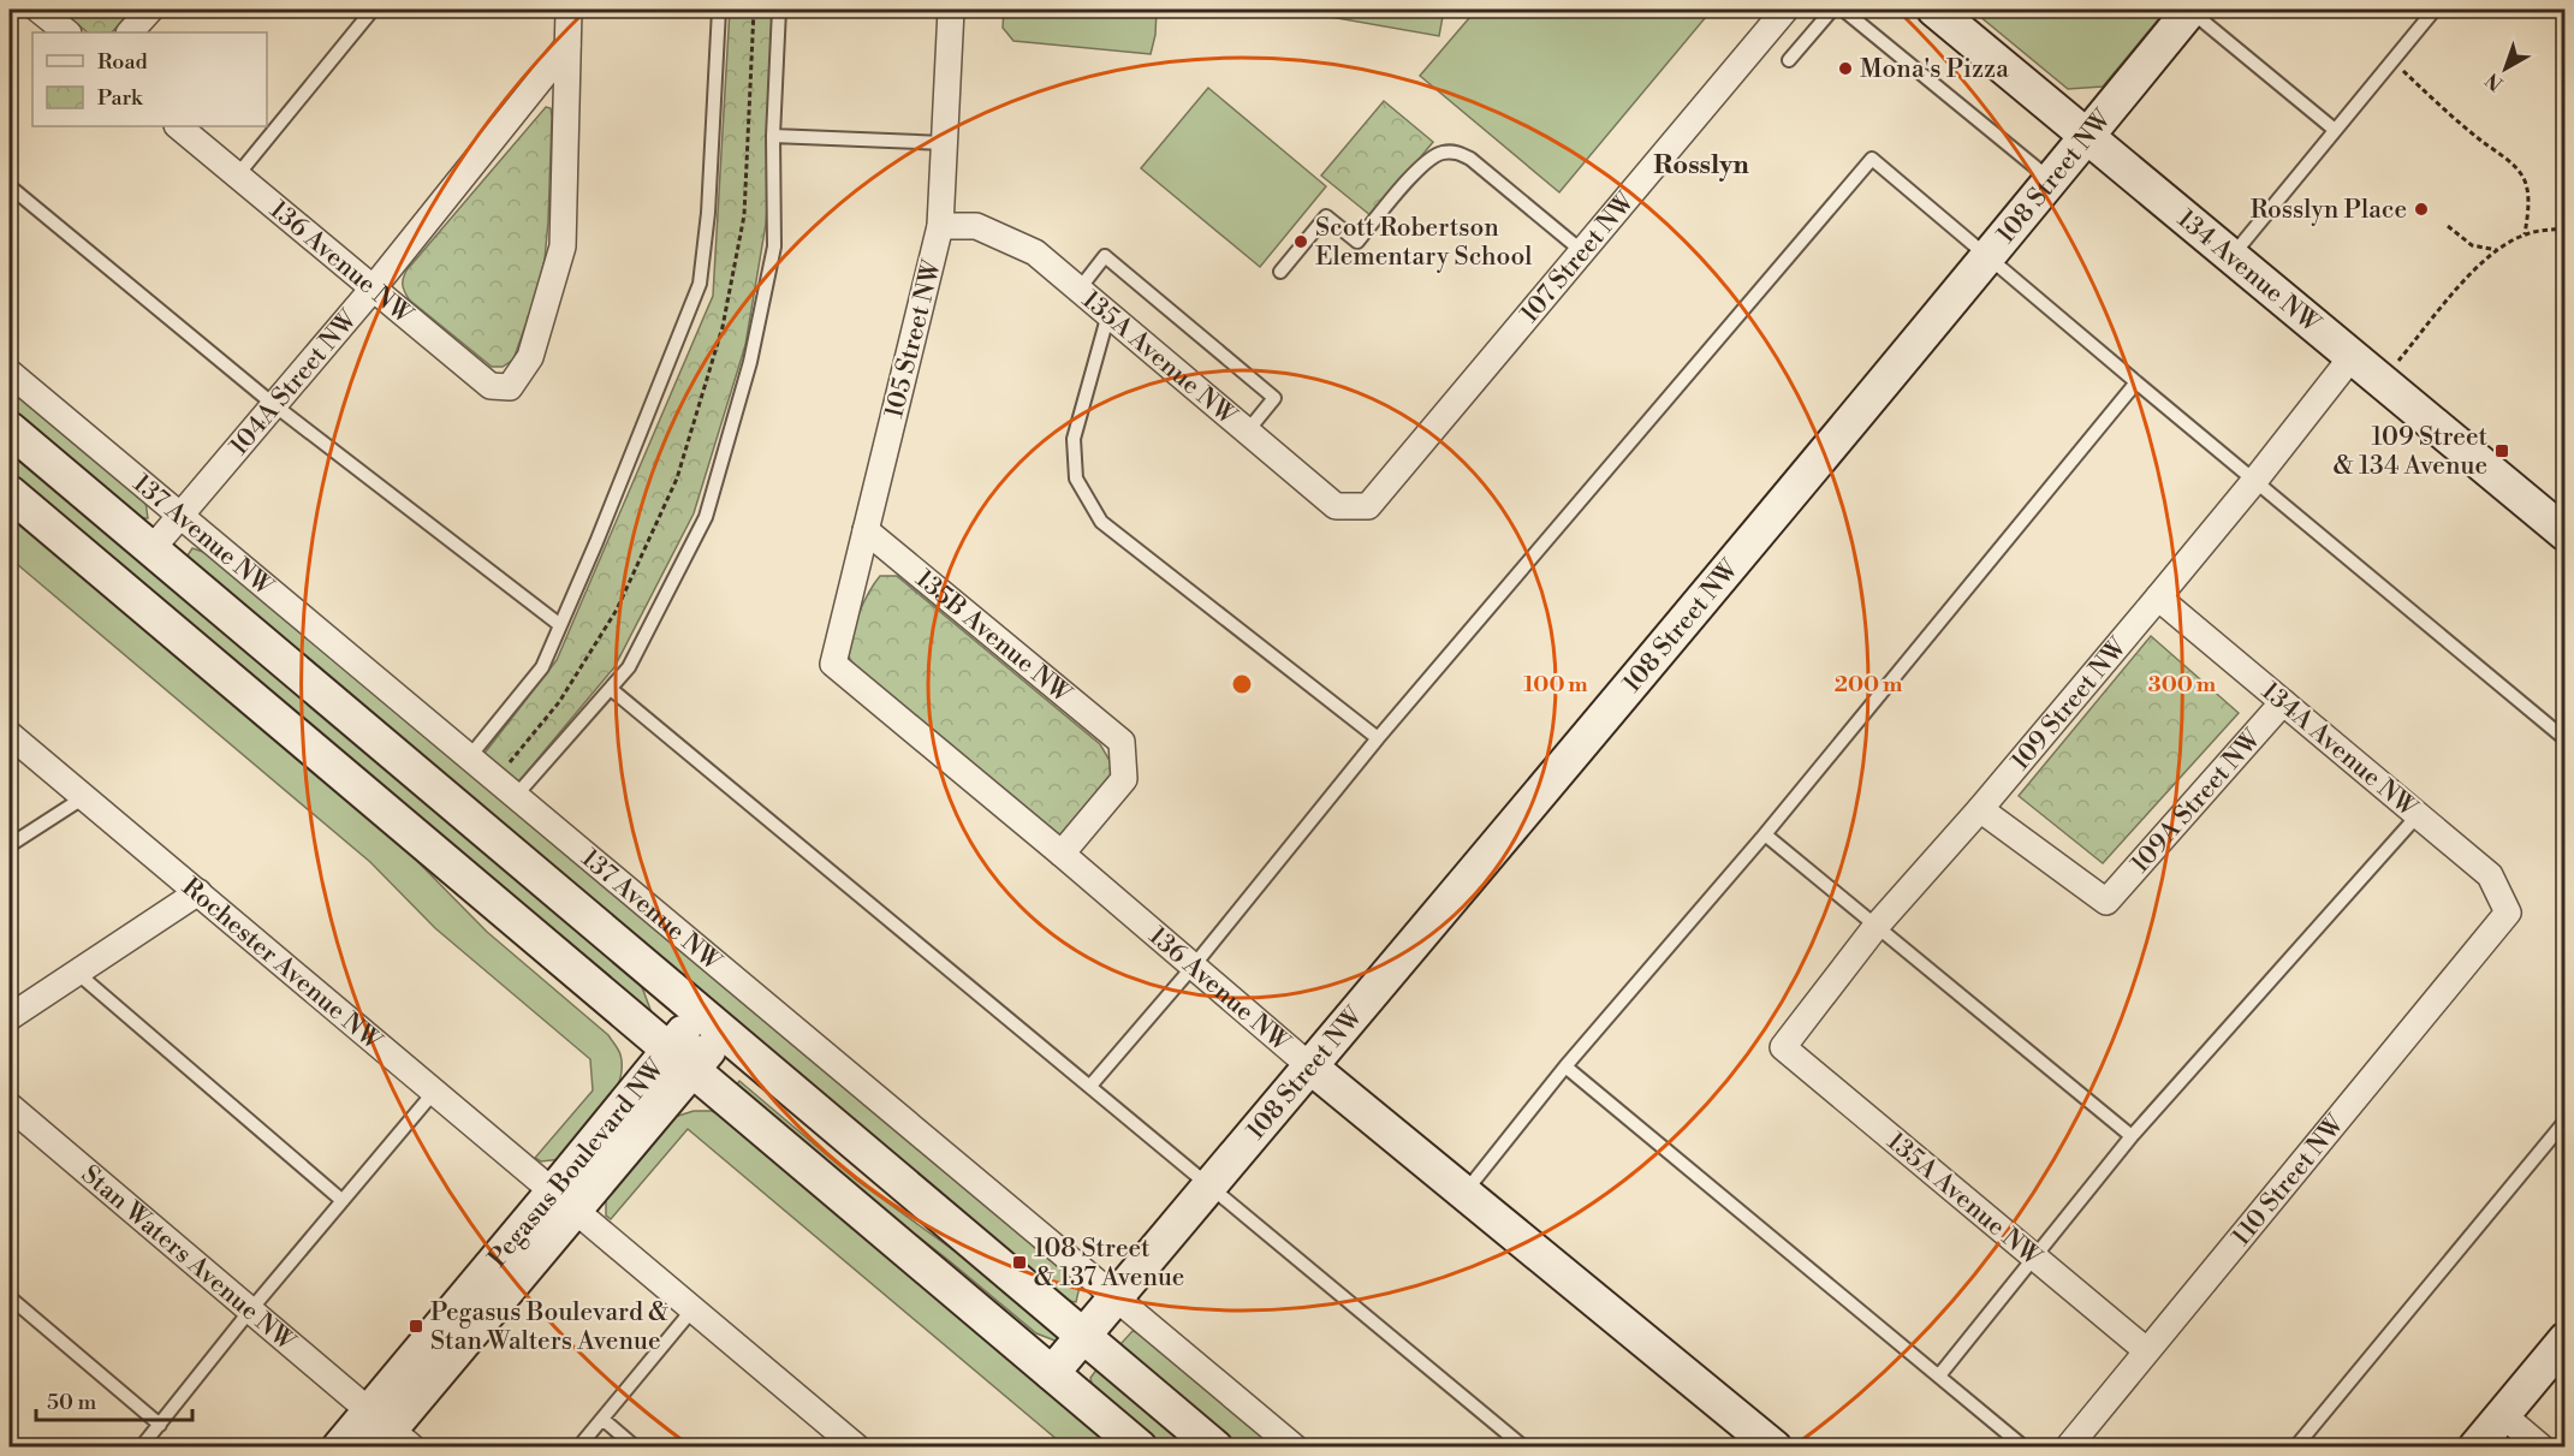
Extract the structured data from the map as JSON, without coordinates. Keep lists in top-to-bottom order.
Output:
{
  "streets": {
    "street": [
      "108 Street NW",
      "107 Street NW",
      "136 Avenue NW",
      "134 Avenue NW",
      "105 Street NW",
      "135A Avenue NW",
      "104A Street NW",
      "137 Avenue NW",
      "135B Avenue NW",
      "109 Street NW",
      "134A Avenue NW",
      "109A Street NW",
      "Rochester Avenue NW",
      "Pegasus Boulevard NW",
      "110 Street NW",
      "Stan Waters Avenue NW"
    ]
  },
  "crossings": [
    ["108 Street NW", "136 Avenue NW"],
    ["108 Street NW", "134 Avenue NW"],
    ["108 Street NW", "137 Avenue NW"],
    ["107 Street NW", "135A Avenue NW"],
    ["136 Avenue NW", "105 Street NW"],
    ["136 Avenue NW", "104A Street NW"],
    ["136 Avenue NW", "135B Avenue NW"],
    ["134 Avenue NW", "109 Street NW"],
    ["105 Street NW", "135A Avenue NW"],
    ["105 Street NW", "135B Avenue NW"],
    ["135A Avenue NW", "109 Street NW"],
    ["135A Avenue NW", "110 Street NW"],
    ["104A Street NW", "137 Avenue NW"],
    ["137 Avenue NW", "Pegasus Boulevard NW"],
    ["109 Street NW", "134A Avenue NW"],
    ["109 Street NW", "109A Street NW"],
    ["134A Avenue NW", "109A Street NW"],
    ["134A Avenue NW", "110 Street NW"],
    ["Rochester Avenue NW", "Pegasus Boulevard NW"],
    ["Pegasus Boulevard NW", "Stan Waters Avenue NW"]
  ],
  "districts": ["Rosslyn"],
  "places": {
    "other": ["Mona's Pizza", "Rosslyn Place", "Scott Robertson Elementary School"],
    "transit": ["109 Street & 134 Avenue", "108 Street & 137 Avenue", "Pegasus Boulevard & Stan Walters Avenue"]
  },
  "legend": ["Road", "Park"],
  "scale_bar": "50 m",
  "north": "bottom left",
  "rings": ["100 m", "200 m", "300 m"]
}
